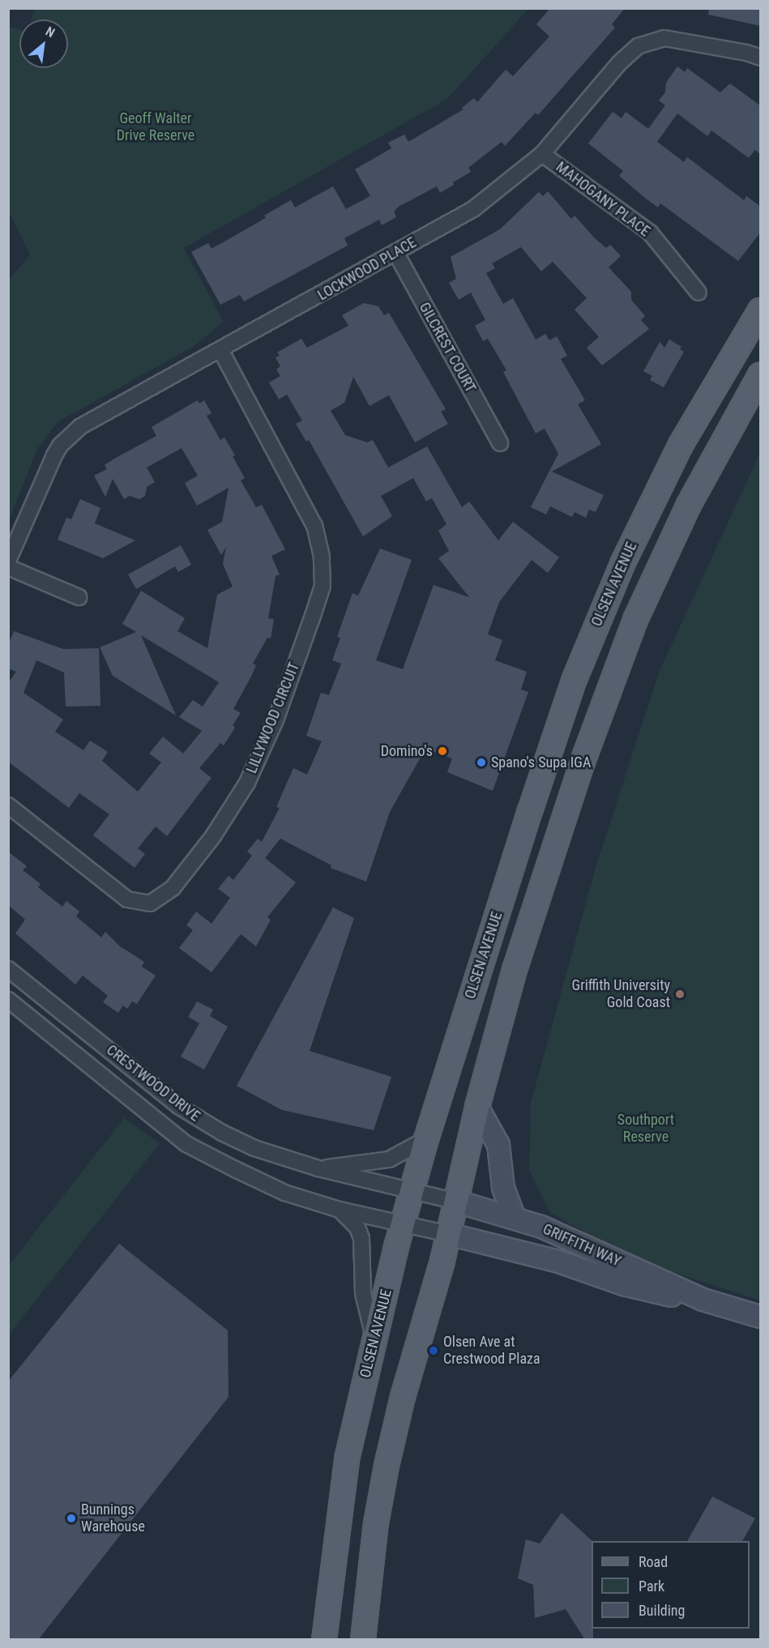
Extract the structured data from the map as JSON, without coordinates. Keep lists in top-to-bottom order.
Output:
{
  "streets": {
    "main road": ["OLSEN AVENUE"],
    "street": [
      "MAHOGANY PLACE",
      "LOCKWOOD PLACE",
      "GILCREST COURT",
      "LILLYWOOD CIRCUIT",
      "CRESTWOOD DRIVE",
      "GRIFFITH WAY"
    ]
  },
  "crossings": [
    ["MAHOGANY PLACE", "LOCKWOOD PLACE"],
    ["LOCKWOOD PLACE", "GILCREST COURT"],
    ["LOCKWOOD PLACE", "LILLYWOOD CIRCUIT"],
    ["OLSEN AVENUE", "CRESTWOOD DRIVE"],
    ["CRESTWOOD DRIVE", "GRIFFITH WAY"]
  ],
  "parks": ["Geoff Walter Drive Reserve", "Southport Reserve"],
  "places": [
    "Domino's",
    "Spano's Supa IGA",
    "Griffith University Gold Coast",
    "Olsen Ave at Crestwood Plaza",
    "Bunnings Warehouse"
  ],
  "legend": ["Road", "Park", "Building"],
  "north": "top right"
}
